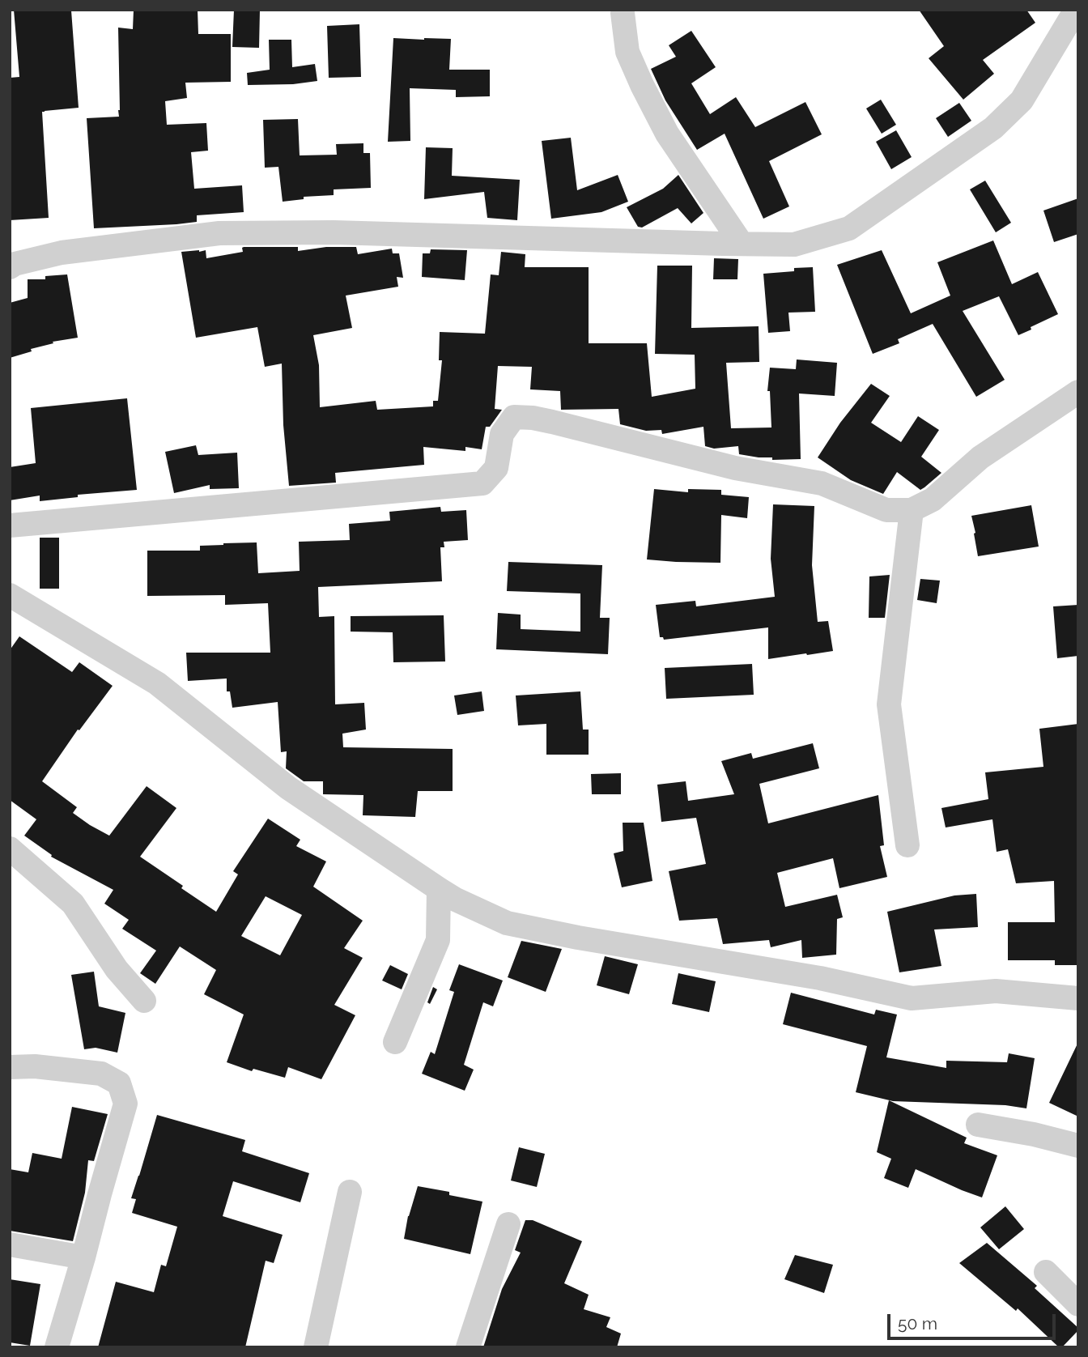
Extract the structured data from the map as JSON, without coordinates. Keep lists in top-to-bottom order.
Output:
{
  "scale_bar": "50 m"
}
